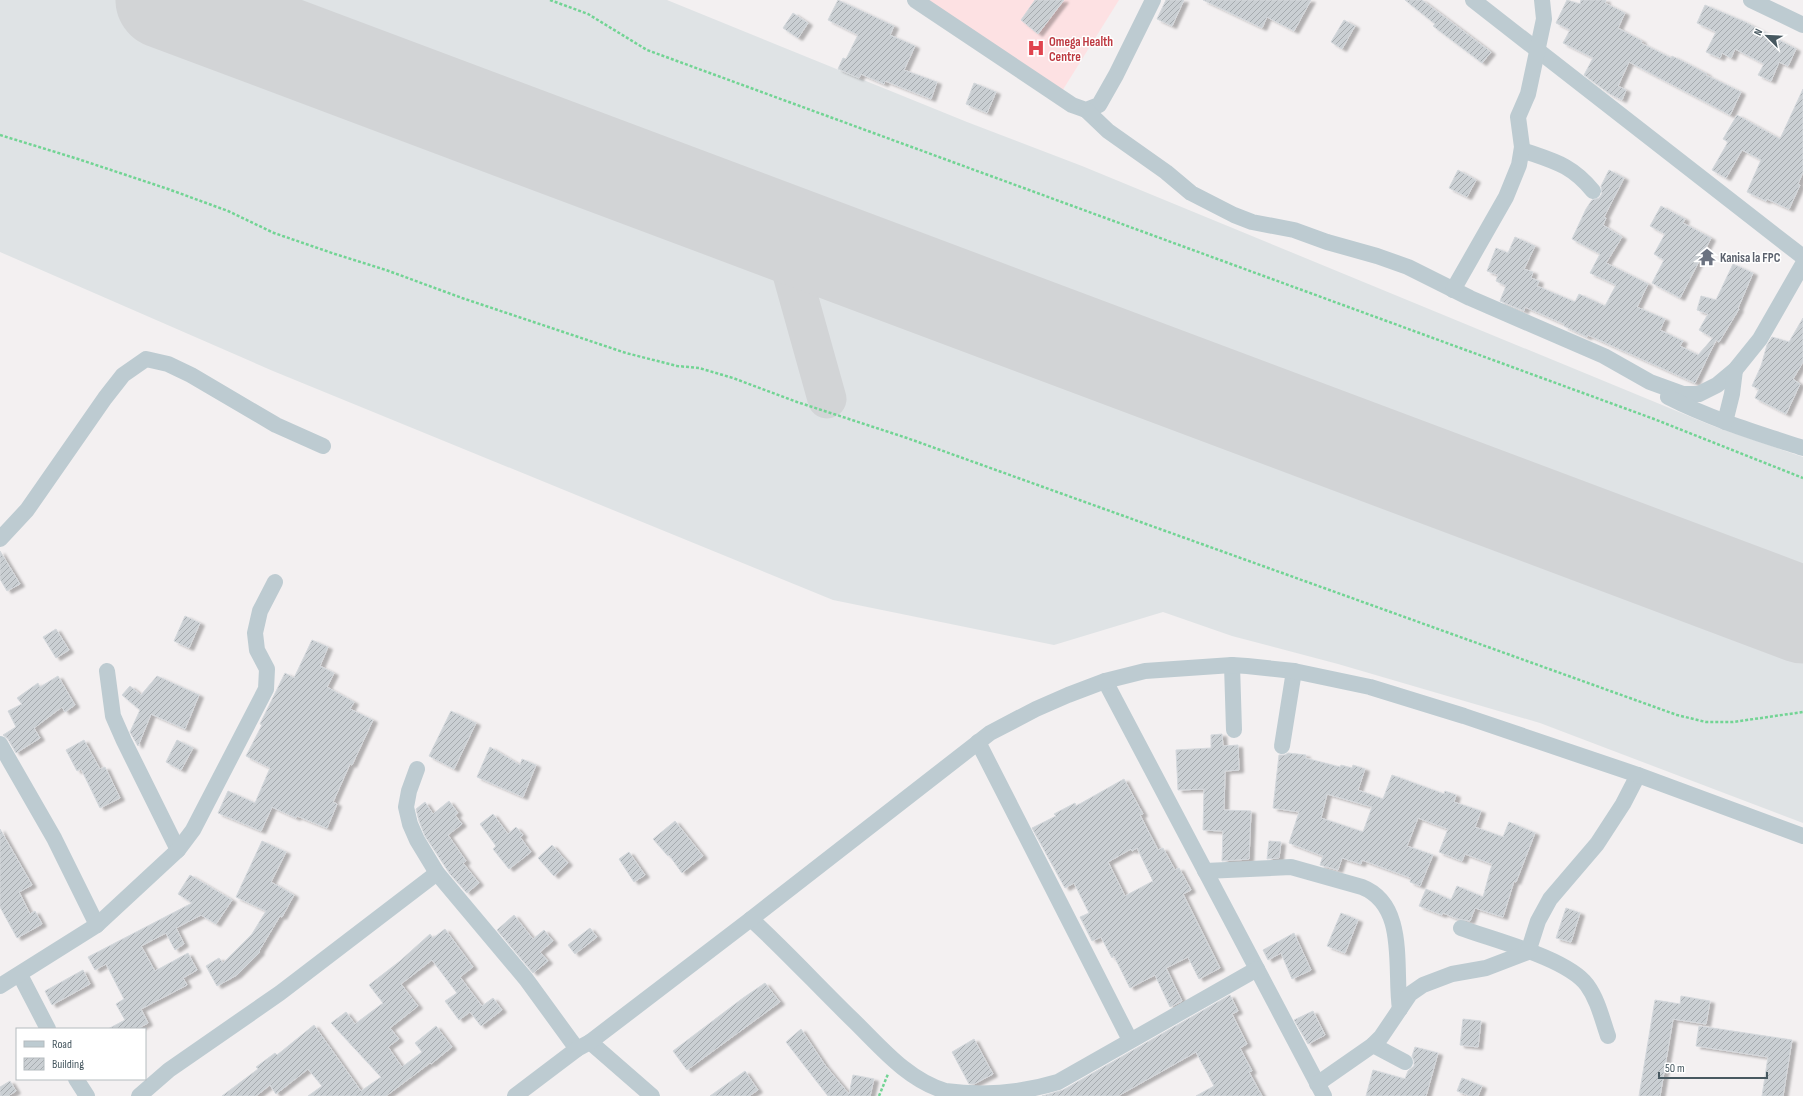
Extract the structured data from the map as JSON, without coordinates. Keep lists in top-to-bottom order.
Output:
{
  "places": {
    "hospital": ["Omega Health Centre"],
    "temple": ["Kanisa la FPC"]
  },
  "legend": ["Road", "Building"],
  "scale_bar": "50 m",
  "north": "top left"
}
